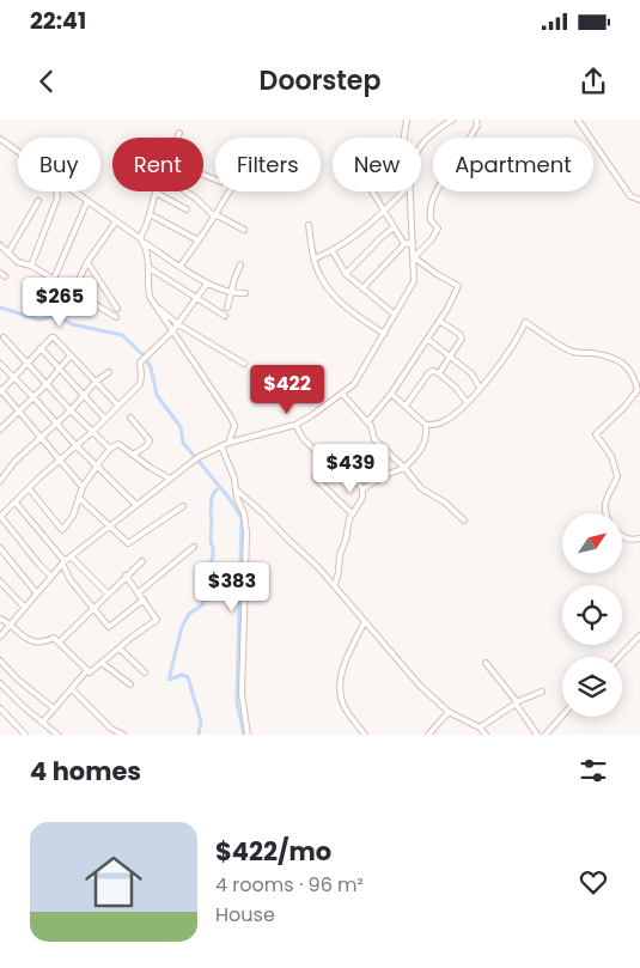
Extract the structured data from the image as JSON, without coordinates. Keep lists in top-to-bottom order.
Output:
{
  "north": "top right",
  "page": {
    "status": "22:41",
    "header": "Doorstep",
    "chip": [
      "Buy",
      "Rent",
      "Filters",
      "New",
      "Apartment"
    ],
    "price": [
      "$265",
      "$422",
      "$439",
      "$383"
    ],
    "heading": "4 homes",
    "list": [
      {
        "name": "$422/mo",
        "note": "4 rooms · 96 m² · House"
      }
    ]
  }
}
